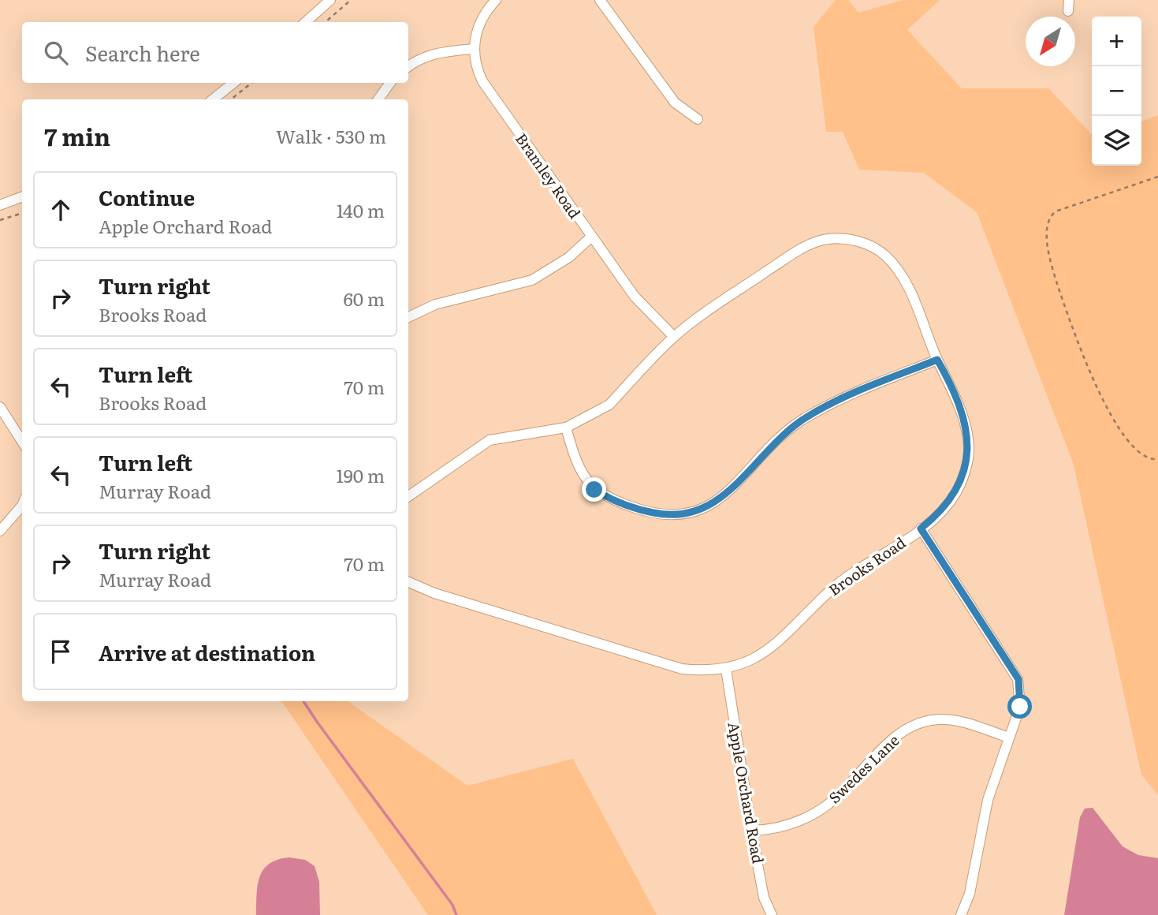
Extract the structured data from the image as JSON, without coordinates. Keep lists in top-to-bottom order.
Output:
{
  "streets": {
    "street": [
      "Bramley Road",
      "Brooks Road",
      "Swedes Lane",
      "Apple Orchard Road"
    ]
  },
  "crossings": [
    ["Bramley Road", "Brooks Road"],
    ["Brooks Road", "Apple Orchard Road"],
    ["Swedes Lane", "Apple Orchard Road"]
  ],
  "north": "bottom left",
  "page": {
    "map_buttons": ["+", "−"],
    "search": "Search here",
    "heading": ["7 min", "Walk · 530 m"],
    "list": [
      ["Continue", "Apple Orchard Road", "140 m"],
      ["Turn right", "Brooks Road", "60 m"],
      ["Turn left", "Brooks Road", "70 m"],
      ["Turn left", "Murray Road", "190 m"],
      ["Turn right", "Murray Road", "70 m"],
      "Arrive at destination"
    ]
  }
}
